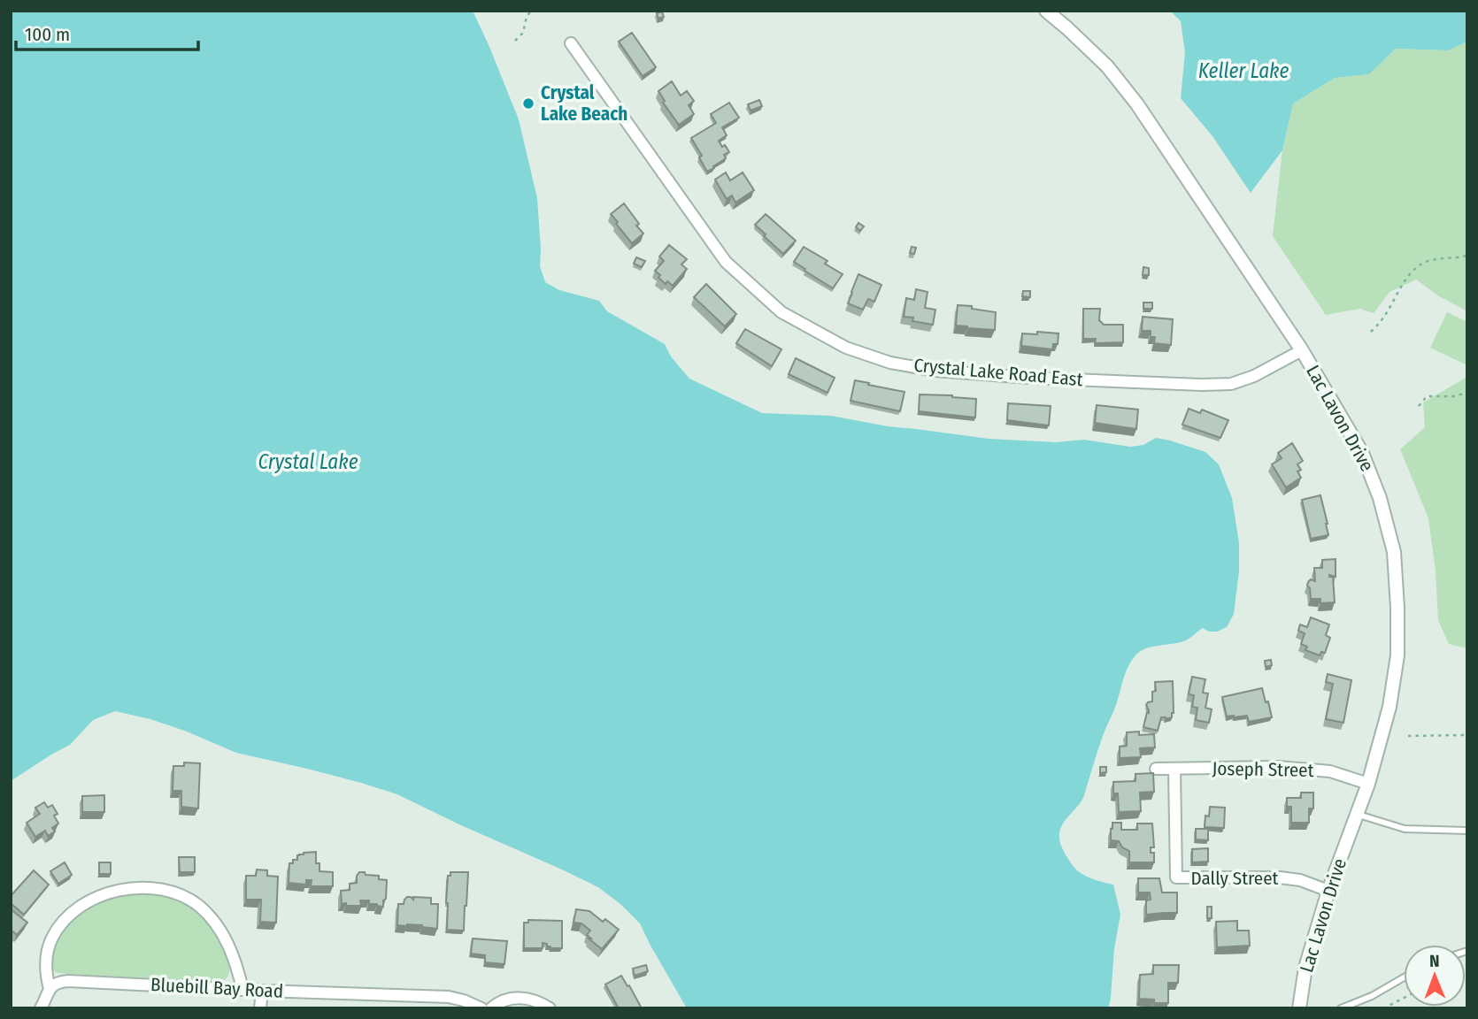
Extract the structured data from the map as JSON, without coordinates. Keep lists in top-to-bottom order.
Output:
{
  "streets": {
    "street": [
      "Crystal Lake Road East",
      "Lac Lavon Drive",
      "Joseph Street",
      "Dally Street",
      "Bluebill Bay Road"
    ]
  },
  "crossings": [
    ["Crystal Lake Road East", "Lac Lavon Drive"],
    ["Lac Lavon Drive", "Joseph Street"],
    ["Lac Lavon Drive", "Dally Street"],
    ["Joseph Street", "Dally Street"]
  ],
  "water": ["Keller Lake", "Crystal Lake"],
  "places": ["Crystal Lake Beach"],
  "scale_bar": "100 m",
  "north": "top"
}
